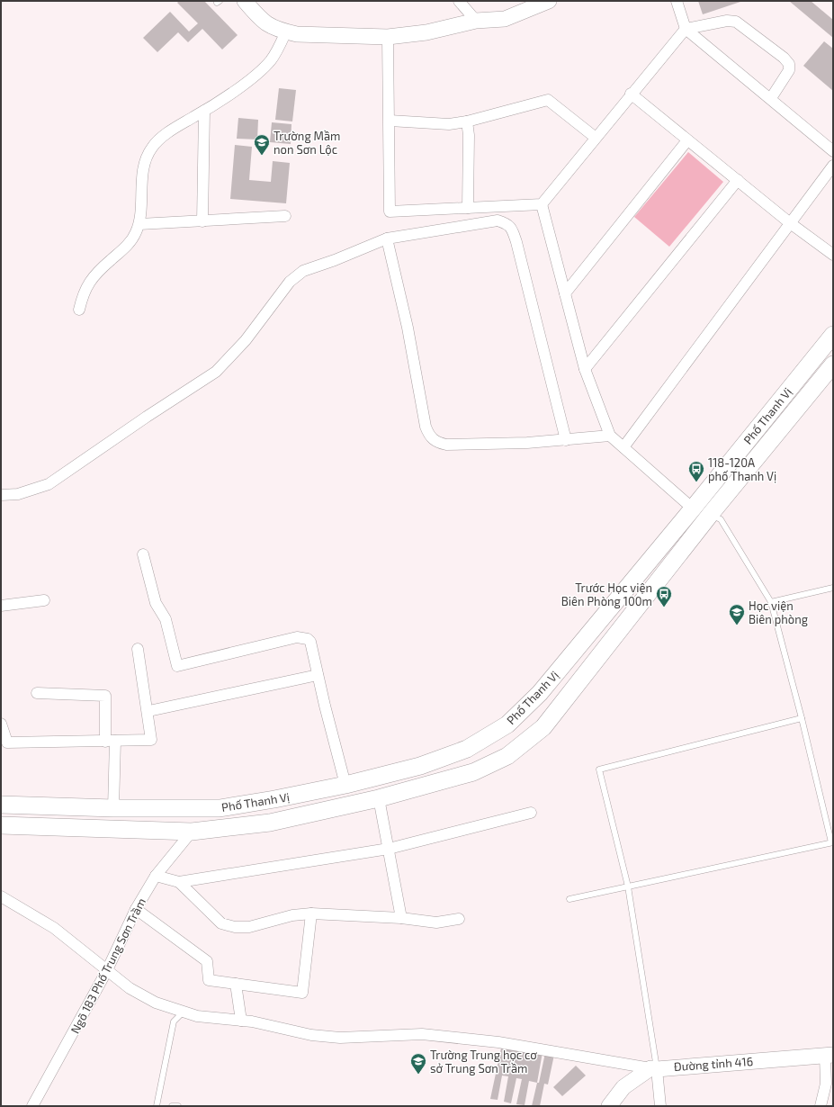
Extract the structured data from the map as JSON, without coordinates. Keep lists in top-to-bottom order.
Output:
{
  "streets": {
    "main road": ["Phố Thanh Vị"],
    "street": ["Ngõ 183 Phố Trung Sơn Trầm", "Đường tỉnh 416"]
  },
  "crossings": [
    ["Phố Thanh Vị", "Ngõ 183 Phố Trung Sơn Trầm"]
  ],
  "places": {
    "school or university": ["Trường Mầm non Sơn Lộc", "Học viện Biên phòng", "Trường Trung học cơ sở Trung Sơn Trầm"],
    "bus stop": ["118-120A phố Thanh Vị", "Trước Học viện Biên Phòng 100m"]
  }
}
